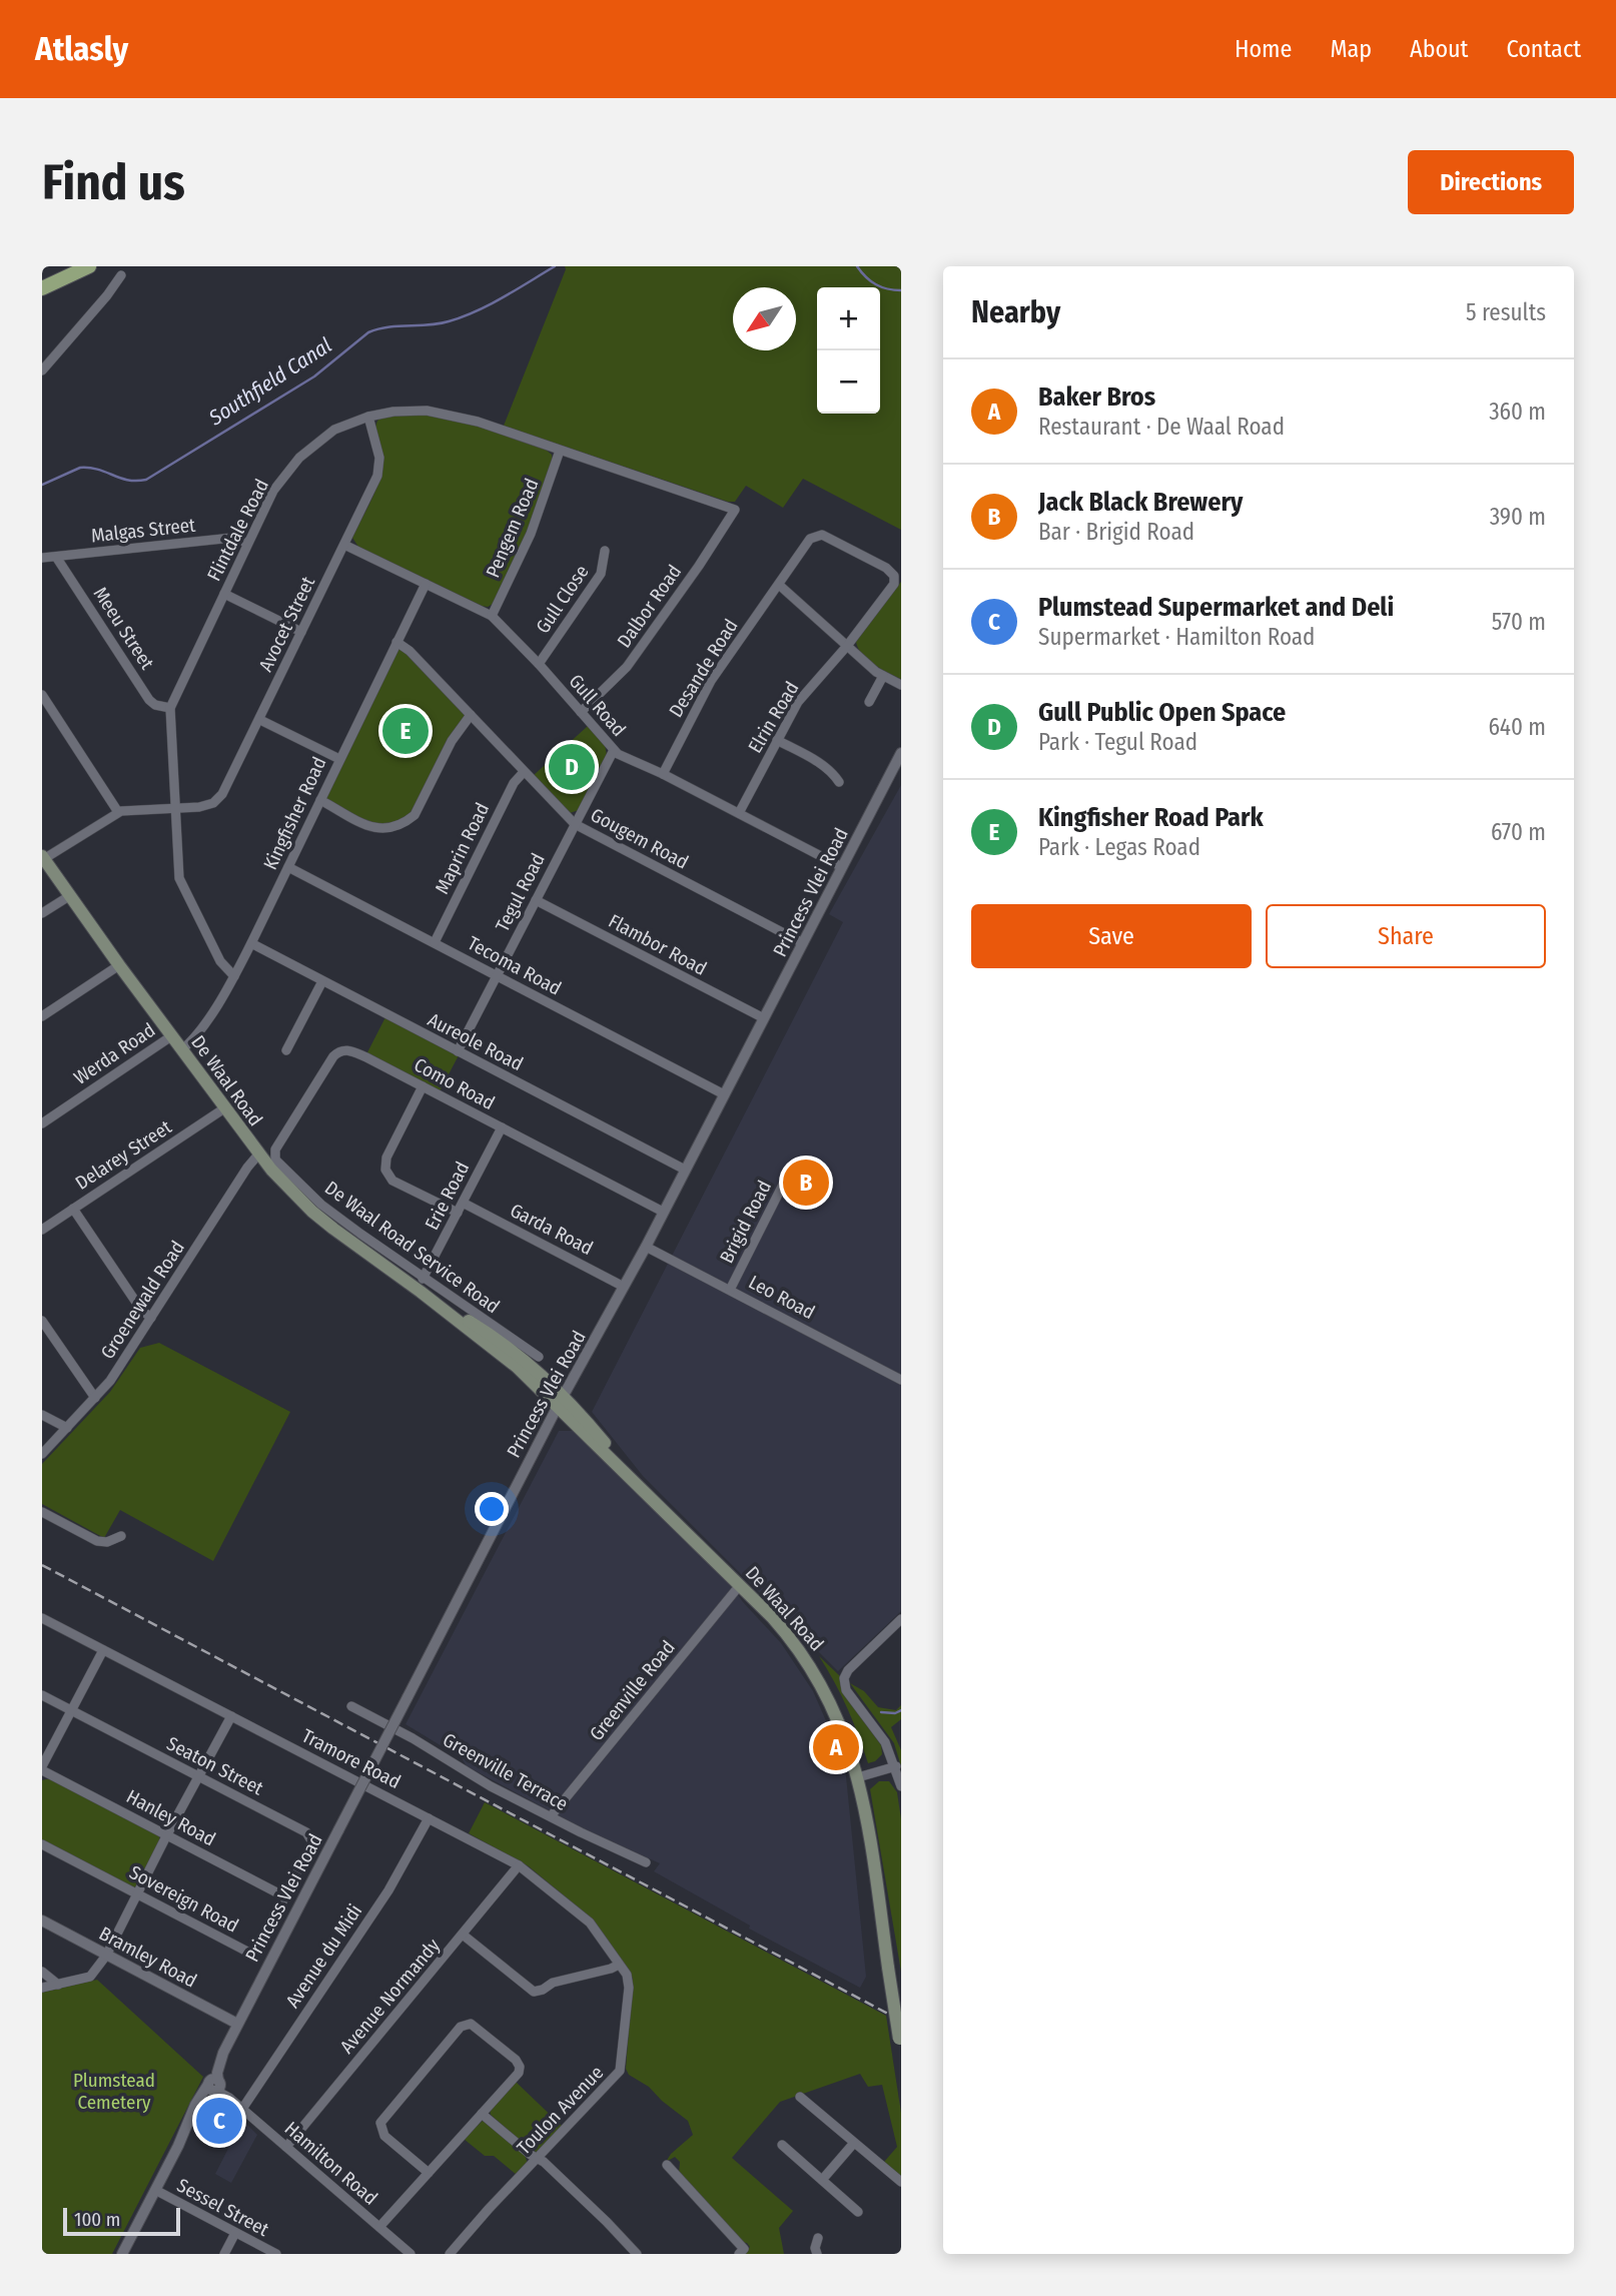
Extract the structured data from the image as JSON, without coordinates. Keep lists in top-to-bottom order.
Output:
{
  "streets": {
    "main road": ["De Waal Road"],
    "street": [
      "Pengem Road",
      "Malgas Street",
      "Flintdale Road",
      "Gull Close",
      "Dalbor Road",
      "Avocet Street",
      "Meeu Street",
      "Desande Road",
      "Gull Road",
      "Elrin Road",
      "Kingfisher Road",
      "Gougem Road",
      "Maprin Road",
      "Tegul Road",
      "Princess Vlei Road",
      "Flambor Road",
      "Tecoma Road",
      "Aureole Road",
      "Werda Road",
      "Como Road",
      "Delarey Street",
      "Erie Road",
      "Brigid Road",
      "Garda Road",
      "De Waal Road Service Road",
      "Leo Road",
      "Groenewald Road",
      "Greenville Road",
      "Tramore Road",
      "Seaton Street",
      "Greenville Terrace",
      "Hanley Road",
      "Sovereign Road",
      "Avenue du Midi",
      "Bramley Road",
      "Avenue Normandy",
      "Toulon Avenue",
      "Hamilton Road",
      "Sessel Street"
    ]
  },
  "crossings": [
    ["Pengem Road", "Flintdale Road"],
    ["Pengem Road", "Gull Road"],
    ["Malgas Street", "Flintdale Road"],
    ["Malgas Street", "Meeu Street"],
    ["Flintdale Road", "Dalbor Road"],
    ["Flintdale Road", "Avocet Street"],
    ["Flintdale Road", "Meeu Street"],
    ["Flintdale Road", "Kingfisher Road"],
    ["Gull Close", "Gull Road"],
    ["Dalbor Road", "Gull Road"],
    ["Avocet Street", "Gull Road"],
    ["Desande Road", "Gull Road"],
    ["Desande Road", "Elrin Road"],
    ["Gull Road", "Elrin Road"],
    ["Gull Road", "Kingfisher Road"],
    ["Gull Road", "Tegul Road"],
    ["Gull Road", "Princess Vlei Road"],
    ["Kingfisher Road", "Gougem Road"],
    ["Kingfisher Road", "Tecoma Road"],
    ["Kingfisher Road", "Aureole Road"],
    ["Kingfisher Road", "De Waal Road"],
    ["Gougem Road", "Maprin Road"],
    ["Gougem Road", "Tegul Road"],
    ["Gougem Road", "Princess Vlei Road"],
    ["Maprin Road", "Tecoma Road"],
    ["Tegul Road", "Flambor Road"],
    ["Tegul Road", "Tecoma Road"],
    ["Tegul Road", "Aureole Road"],
    ["Princess Vlei Road", "Flambor Road"],
    ["Princess Vlei Road", "Tecoma Road"],
    ["Princess Vlei Road", "Aureole Road"],
    ["Princess Vlei Road", "De Waal Road"],
    ["Princess Vlei Road", "Como Road"],
    ["Princess Vlei Road", "Garda Road"],
    ["Princess Vlei Road", "Leo Road"],
    ["Princess Vlei Road", "Bramley Road"],
    ["Princess Vlei Road", "Hamilton Road"],
    ["Princess Vlei Road", "Sessel Street"],
    ["Werda Road", "De Waal Road"],
    ["De Waal Road", "Delarey Street"],
    ["De Waal Road", "Erie Road"],
    ["De Waal Road", "De Waal Road Service Road"],
    ["De Waal Road", "Groenewald Road"],
    ["De Waal Road", "Greenville Road"],
    ["Como Road", "Erie Road"],
    ["Como Road", "De Waal Road Service Road"],
    ["Erie Road", "Garda Road"],
    ["Erie Road", "De Waal Road Service Road"],
    ["Brigid Road", "Leo Road"],
    ["Greenville Road", "Greenville Terrace"],
    ["Tramore Road", "Avenue du Midi"],
    ["Tramore Road", "Avenue Normandy"],
    ["Tramore Road", "Toulon Avenue"],
    ["Seaton Street", "Hanley Road"],
    ["Seaton Street", "Sovereign Road"],
    ["Hanley Road", "Sovereign Road"],
    ["Avenue du Midi", "Hamilton Road"],
    ["Avenue Normandy", "Hamilton Road"]
  ],
  "water": ["Southfield Canal"],
  "parks": ["Plumstead Cemetery"],
  "scale_bar": "100 m",
  "north": "bottom left",
  "page": {
    "header": "Atlasly",
    "nav": [
      "Home",
      "Map",
      "About",
      "Contact"
    ],
    "buttons": [
      "Directions",
      ["Save", "Share"]
    ],
    "title": "Find us",
    "heading": ["Nearby", "5 results"],
    "map_buttons": ["+", "−"],
    "list": [
      {
        "mark": "A",
        "name": "Baker Bros",
        "note": "Restaurant · De Waal Road",
        "value": "360 m"
      },
      {
        "mark": "B",
        "name": "Jack Black Brewery",
        "note": "Bar · Brigid Road",
        "value": "390 m"
      },
      {
        "mark": "C",
        "name": "Plumstead Supermarket and Deli",
        "note": "Supermarket · Hamilton Road",
        "value": "570 m"
      },
      {
        "mark": "D",
        "name": "Gull Public Open Space",
        "note": "Park · Tegul Road",
        "value": "640 m"
      },
      {
        "mark": "E",
        "name": "Kingfisher Road Park",
        "note": "Park · Legas Road",
        "value": "670 m"
      }
    ],
    "pins": [
      "E",
      "D",
      "B",
      "A",
      "C"
    ],
    "scale": "100 m"
  }
}
